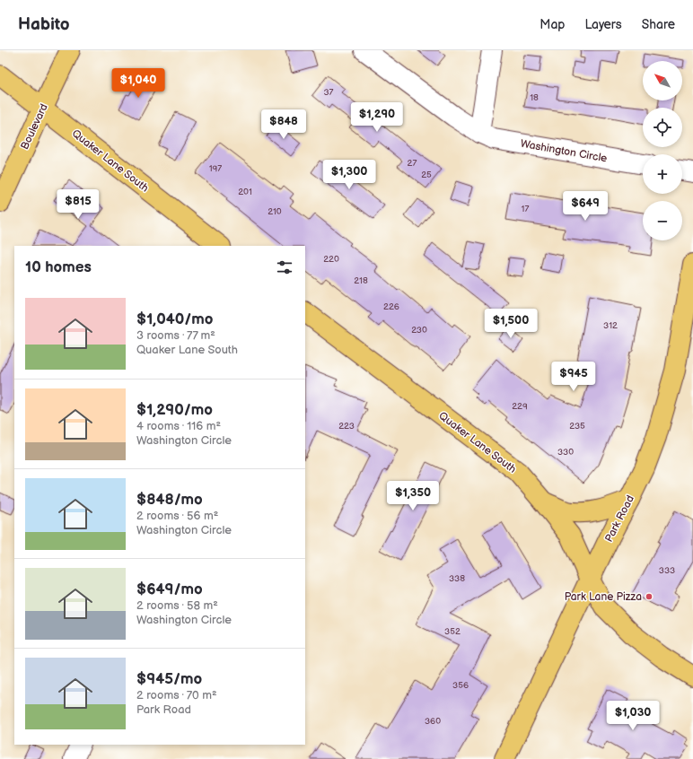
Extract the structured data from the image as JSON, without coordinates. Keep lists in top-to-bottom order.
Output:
{
  "streets": {
    "main road": ["Boulevard", "Quaker Lane South", "Park Road"],
    "street": ["Washington Circle"]
  },
  "crossings": [
    ["Boulevard", "Quaker Lane South"],
    ["Quaker Lane South", "Park Road"]
  ],
  "places": ["Park Lane Pizza"],
  "house_numbers": [
    "37",
    "18",
    "27",
    "197",
    "25",
    "201",
    "17",
    "210",
    "220",
    "218",
    "226",
    "312",
    "230",
    "229",
    "223",
    "235",
    "330",
    "333",
    "338",
    "352",
    "356",
    "360"
  ],
  "north": "top left",
  "page": {
    "header": "Habito",
    "nav": ["Map", "Layers", "Share"],
    "map_buttons": ["+", "−"],
    "price": [
      "$1,040",
      "$1,290",
      "$848",
      "$1,300",
      "$815",
      "$649",
      "$1,500",
      "$945",
      "$1,350",
      "$1,030"
    ],
    "heading": "10 homes",
    "list": [
      {
        "name": "$1,040/mo",
        "note": "3 rooms · 77 m² · Quaker Lane South"
      },
      {
        "name": "$1,290/mo",
        "note": "4 rooms · 116 m² · Washington Circle"
      },
      {
        "name": "$848/mo",
        "note": "2 rooms · 56 m² · Washington Circle"
      },
      {
        "name": "$649/mo",
        "note": "2 rooms · 58 m² · Washington Circle"
      },
      {
        "name": "$945/mo",
        "note": "2 rooms · 70 m² · Park Road"
      }
    ]
  }
}
